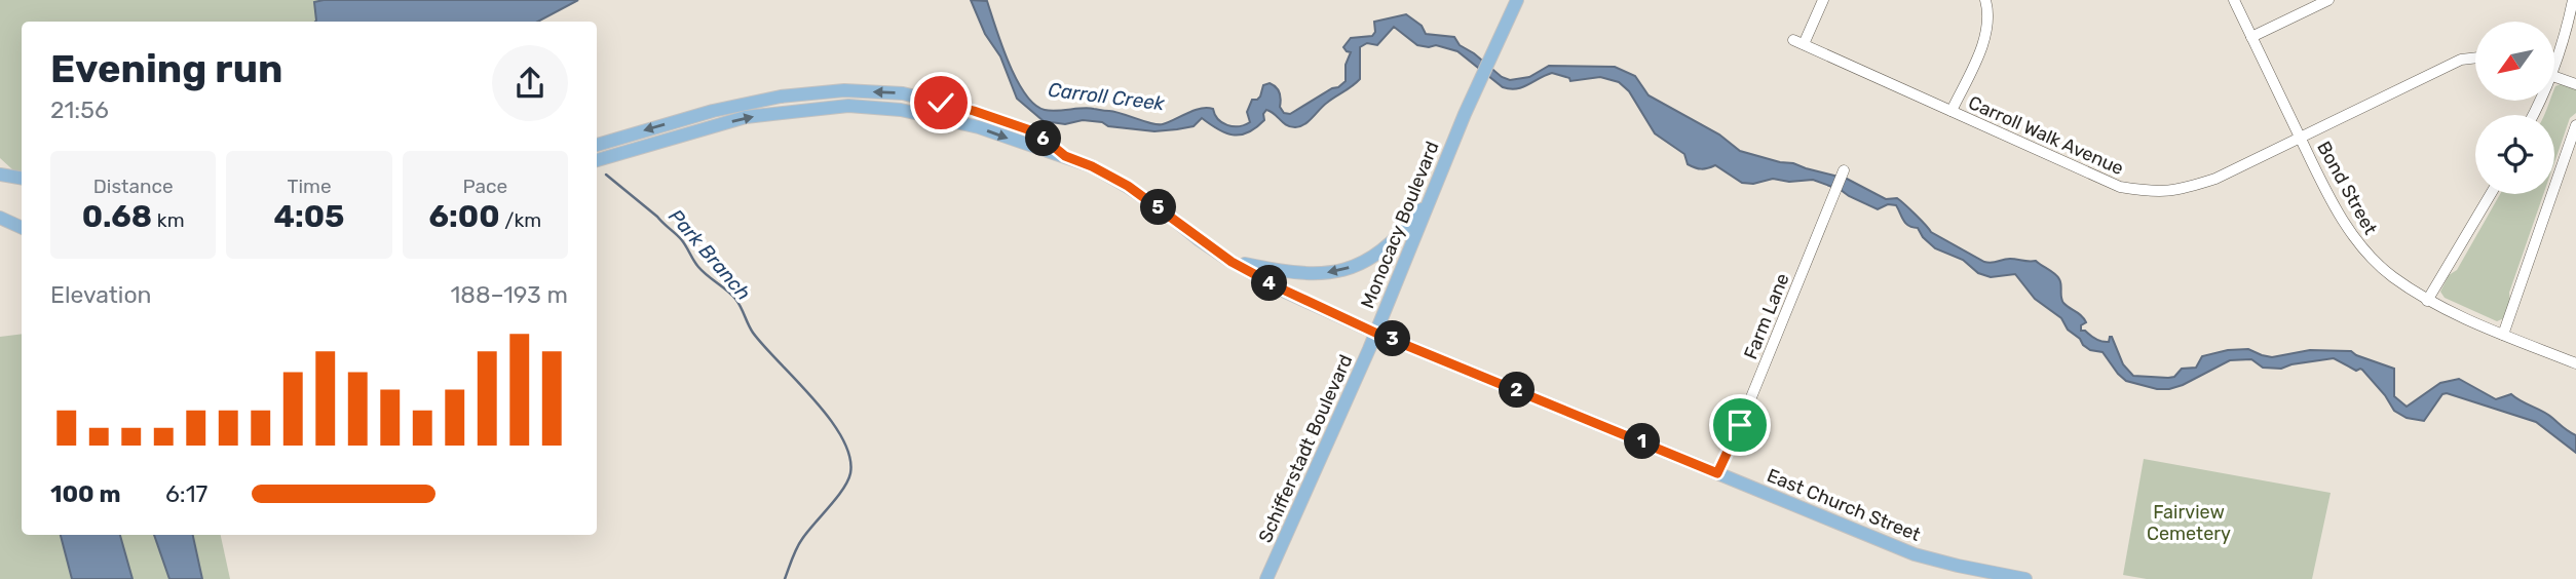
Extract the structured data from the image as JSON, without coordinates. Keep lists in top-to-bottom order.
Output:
{
  "streets": {
    "main road": ["Monocacy Boulevard", "Schifferstadt Boulevard", "East Church Street"],
    "street": ["Carroll Walk Avenue", "Bond Street", "Farm Lane"]
  },
  "crossings": [
    ["Carroll Walk Avenue", "Bond Street"],
    ["Monocacy Boulevard", "Schifferstadt Boulevard"],
    ["Monocacy Boulevard", "East Church Street"],
    ["Farm Lane", "East Church Street"],
    ["Schifferstadt Boulevard", "East Church Street"]
  ],
  "water": ["Carroll Creek", "Park Branch"],
  "parks": ["Fairview Cemetery"],
  "north": "bottom left",
  "page": {
    "heading": ["Evening run", "21:56"],
    "pins": [
      "6",
      "5",
      "4",
      "3",
      "2",
      "1"
    ],
    "stats": [
      ["Distance", "0.68 km"],
      ["Time", "4:05"],
      ["Pace", "6:00 /km"]
    ],
    "chart": ["Elevation", "188–193 m"],
    "list": [
      {
        "name": "100 m",
        "note": "6:17"
      }
    ]
  }
}
